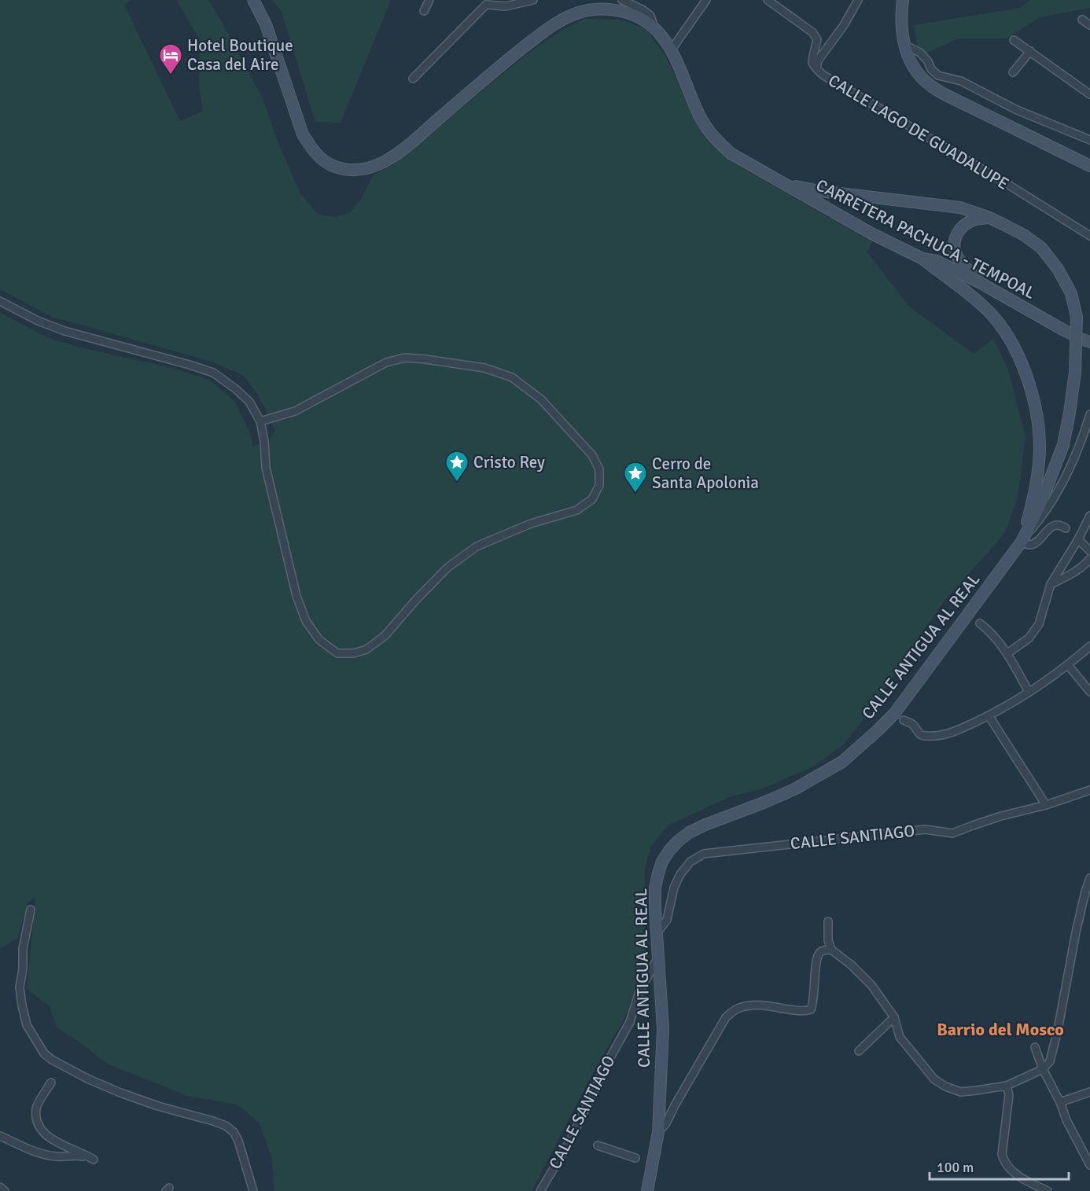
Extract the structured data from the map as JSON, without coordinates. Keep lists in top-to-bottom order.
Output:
{
  "streets": {
    "main road": ["CARRETERA PACHUCA - TEMPOAL", "CALLE ANTIGUA AL REAL"],
    "street": ["CALLE LAGO DE GUADALUPE", "CALLE SANTIAGO"]
  },
  "crossings": [
    ["CALLE ANTIGUA AL REAL", "CALLE SANTIAGO"]
  ],
  "districts": ["Barrio del Mosco"],
  "places": {
    "hotel": ["Hotel Boutique Casa del Aire"],
    "place": ["Cristo Rey", "Cerro de Santa Apolonia"]
  },
  "scale_bar": "100 m"
}
